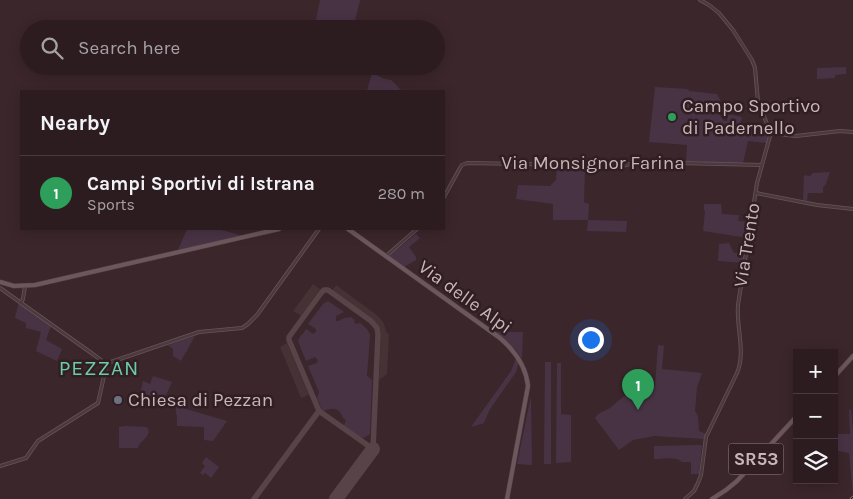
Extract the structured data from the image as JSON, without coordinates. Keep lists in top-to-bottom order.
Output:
{
  "streets": {
    "main road": ["Via delle Alpi", "SR53"],
    "street": ["Via Monsignor Farina", "Via Trento"]
  },
  "crossings": [
    ["Via Monsignor Farina", "Via Trento"]
  ],
  "districts": ["PEZZAN"],
  "places": ["Campo Sportivo di Padernello", "Chiesa di Pezzan"],
  "page": {
    "search": "Search here",
    "heading": "Nearby",
    "list": [
      {
        "mark": "1",
        "name": "Campi Sportivi di Istrana",
        "note": "Sports",
        "value": "280 m"
      }
    ],
    "map_buttons": ["+", "−"],
    "pins": "1"
  }
}
